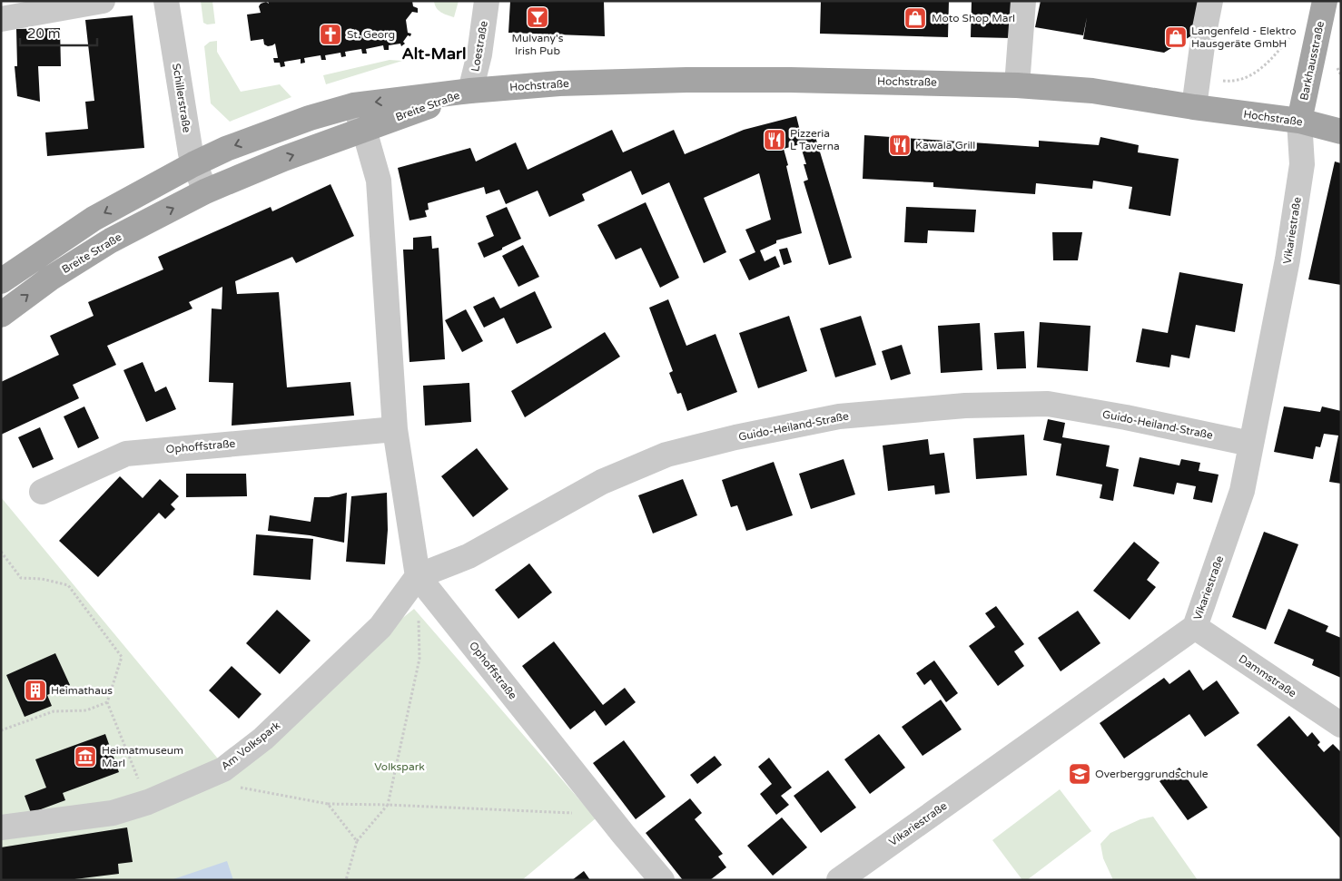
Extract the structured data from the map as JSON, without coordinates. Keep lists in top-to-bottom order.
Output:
{
  "streets": {
    "main road": ["Barkhausstraße", "Hochstraße", "Breite Straße"],
    "street": [
      "Loestraße",
      "Schillerstraße",
      "Vikariestraße",
      "Guido-Heiland-Straße",
      "Ophoffstraße",
      "Dammstraße",
      "Am Volkspark"
    ]
  },
  "crossings": [
    ["Loestraße", "Hochstraße"],
    ["Loestraße", "Breite Straße"],
    ["Barkhausstraße", "Hochstraße"],
    ["Barkhausstraße", "Vikariestraße"],
    ["Hochstraße", "Breite Straße"],
    ["Hochstraße", "Vikariestraße"],
    ["Schillerstraße", "Breite Straße"],
    ["Breite Straße", "Ophoffstraße"],
    ["Vikariestraße", "Guido-Heiland-Straße"],
    ["Vikariestraße", "Dammstraße"],
    ["Guido-Heiland-Straße", "Ophoffstraße"],
    ["Guido-Heiland-Straße", "Am Volkspark"],
    ["Ophoffstraße", "Am Volkspark"]
  ],
  "districts": ["Alt-Marl"],
  "parks": ["Volkspark"],
  "places": {
    "bar": ["Mulvany's Irish Pub"],
    "shop": ["Moto Shop Marl", "Langenfeld - Elektro Hausgeräte GmbH"],
    "church": ["St. Georg"],
    "restaurant": ["Pizzeria L Taverna", "Kawala Grill"],
    "building": ["Heimathaus"],
    "museum": ["Heimatmuseum Marl"],
    "school or university": ["Overberggrundschule"]
  },
  "scale_bar": "20 m"
}
